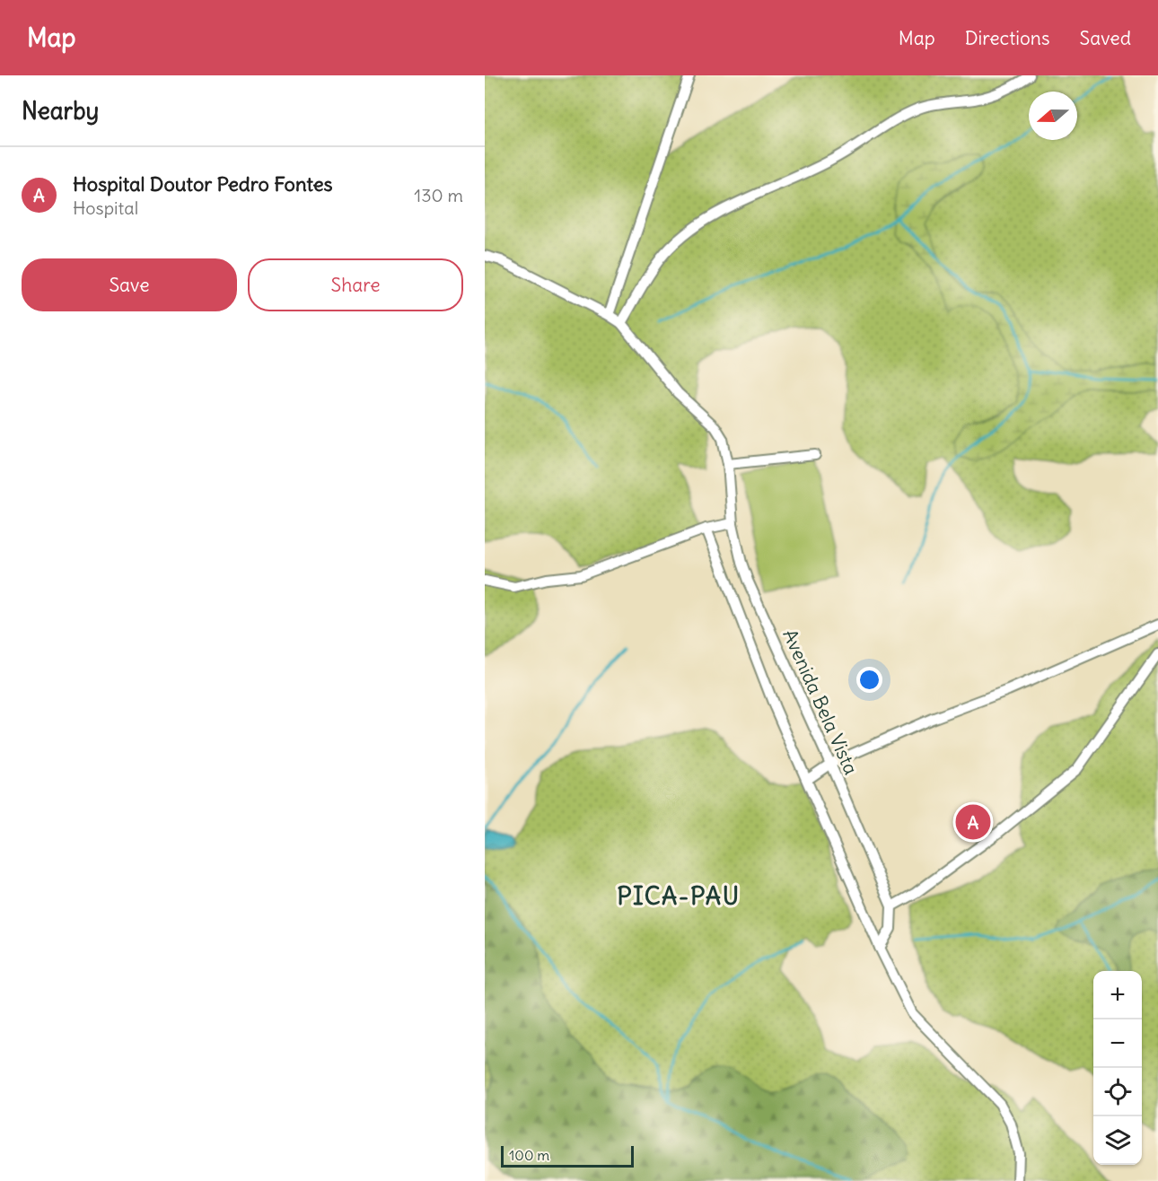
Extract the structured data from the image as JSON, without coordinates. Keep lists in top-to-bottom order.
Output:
{
  "streets": {
    "street": ["Avenida Bela Vista"]
  },
  "districts": ["PICA-PAU"],
  "scale_bar": "100 m",
  "north": "left",
  "page": {
    "header": "Map",
    "nav": ["Map", "Directions", "Saved"],
    "heading": "Nearby",
    "list": [
      {
        "mark": "A",
        "name": "Hospital Doutor Pedro Fontes",
        "note": "Hospital",
        "value": "130 m"
      }
    ],
    "buttons": ["Save", "Share"],
    "pins": "A",
    "map_buttons": ["+", "−"],
    "scale": "100 m"
  }
}
